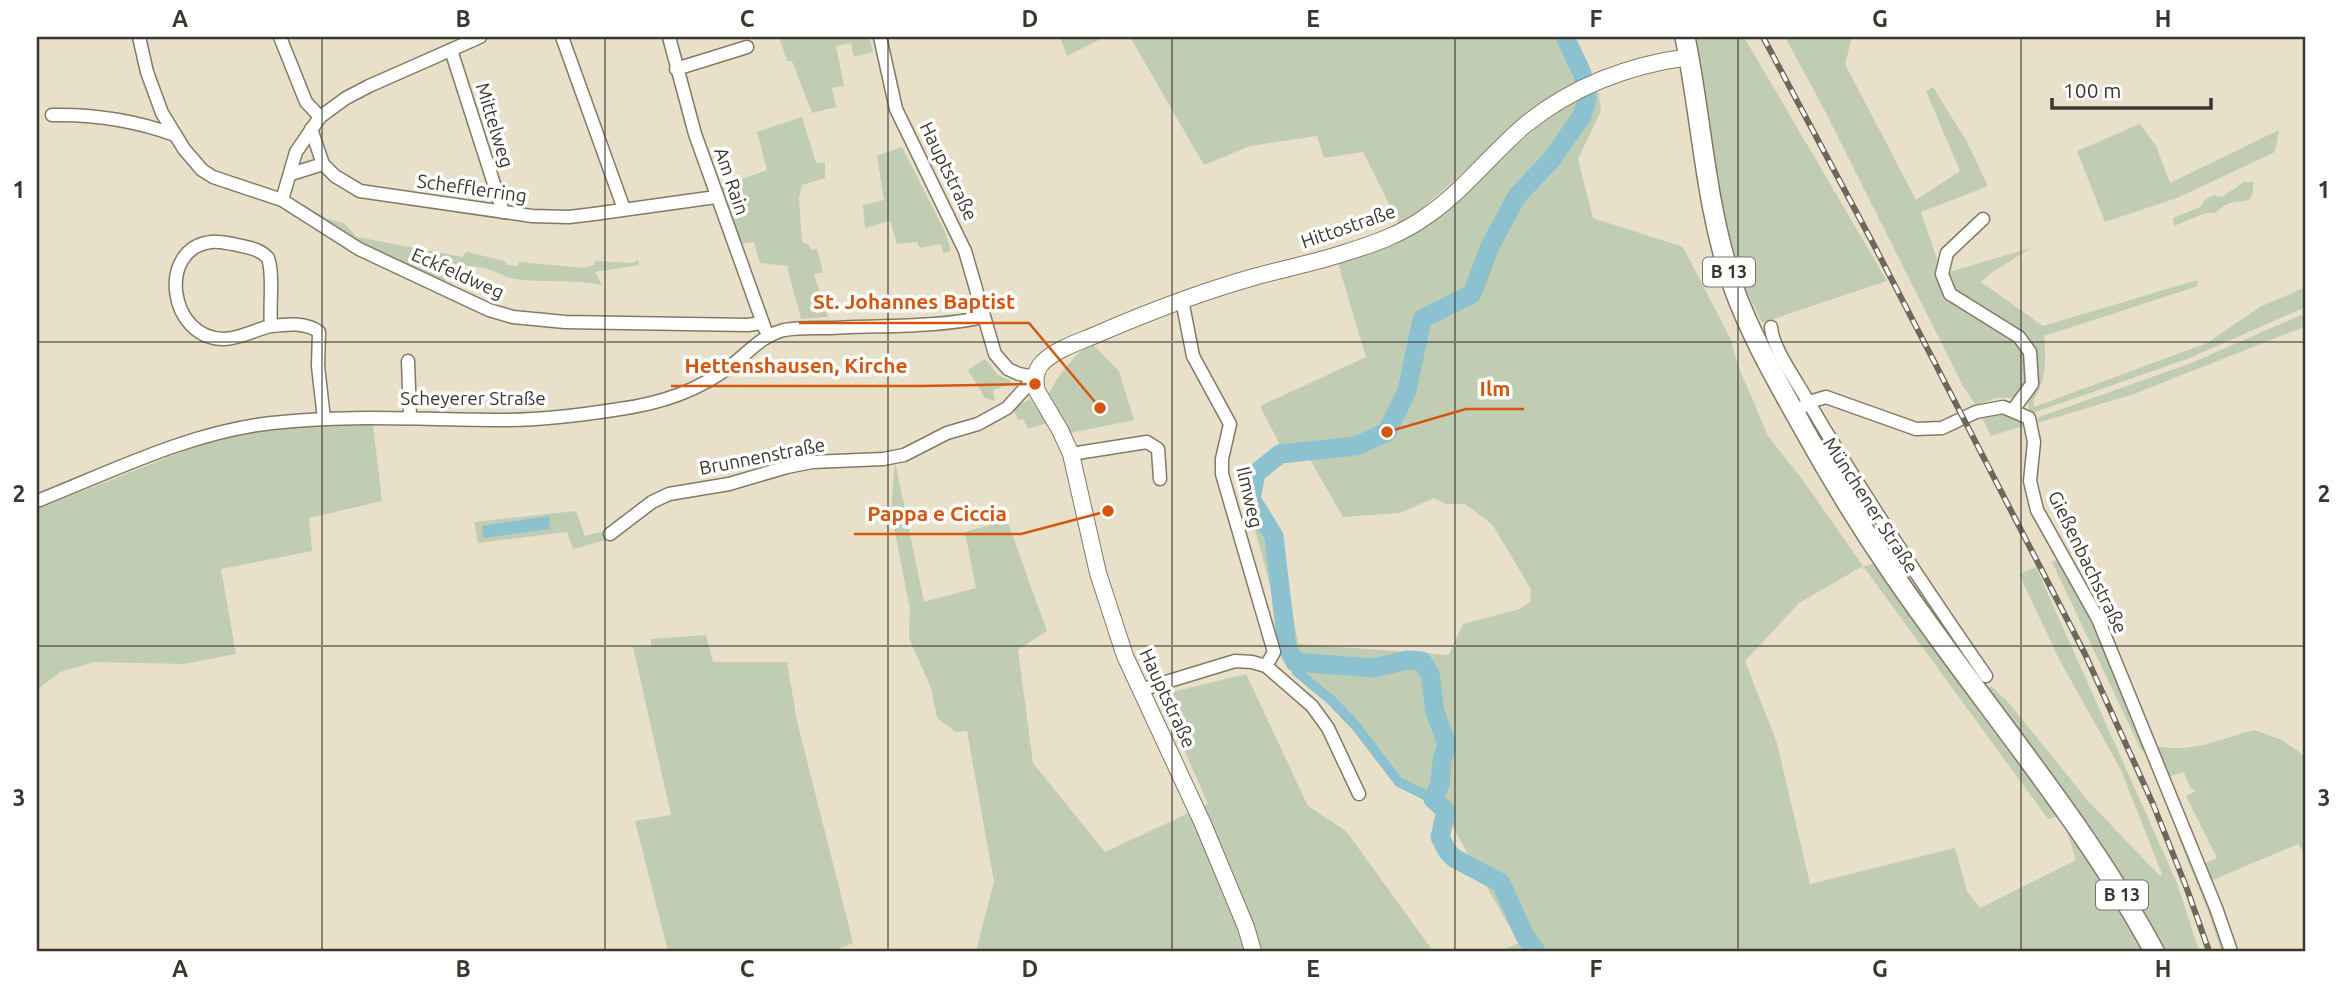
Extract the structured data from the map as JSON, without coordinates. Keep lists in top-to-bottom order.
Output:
{
  "streets": {
    "main road": ["B 13", "Münchener Straße"],
    "street": [
      "Mittelweg",
      "Hauptstraße",
      "Am Rain",
      "Schefflerring",
      "Hittostraße",
      "Eckfeldweg",
      "Scheyerer Straße",
      "Brunnenstraße",
      "Ilmweg",
      "Gießenbachstraße"
    ]
  },
  "crossings": [
    ["Mittelweg", "Schefflerring"],
    ["Hauptstraße", "Hittostraße"],
    ["Hauptstraße", "Scheyerer Straße"],
    ["Hauptstraße", "Brunnenstraße"],
    ["Am Rain", "Schefflerring"],
    ["Am Rain", "Eckfeldweg"],
    ["Am Rain", "Scheyerer Straße"],
    ["Hittostraße", "Brunnenstraße"],
    ["Hittostraße", "Ilmweg"],
    ["Hittostraße", "Münchener Straße"],
    ["B 13", "Münchener Straße"]
  ],
  "places": [
    "Hettenshausen, Kirche",
    "St. Johannes Baptist",
    "Ilm",
    "Pappa e Ciccia"
  ],
  "scale_bar": "100 m",
  "grid": {
    "columns": [
      "A",
      "B",
      "C",
      "D",
      "E",
      "F",
      "G",
      "H"
    ],
    "rows": ["1", "2", "3"]
  }
}
